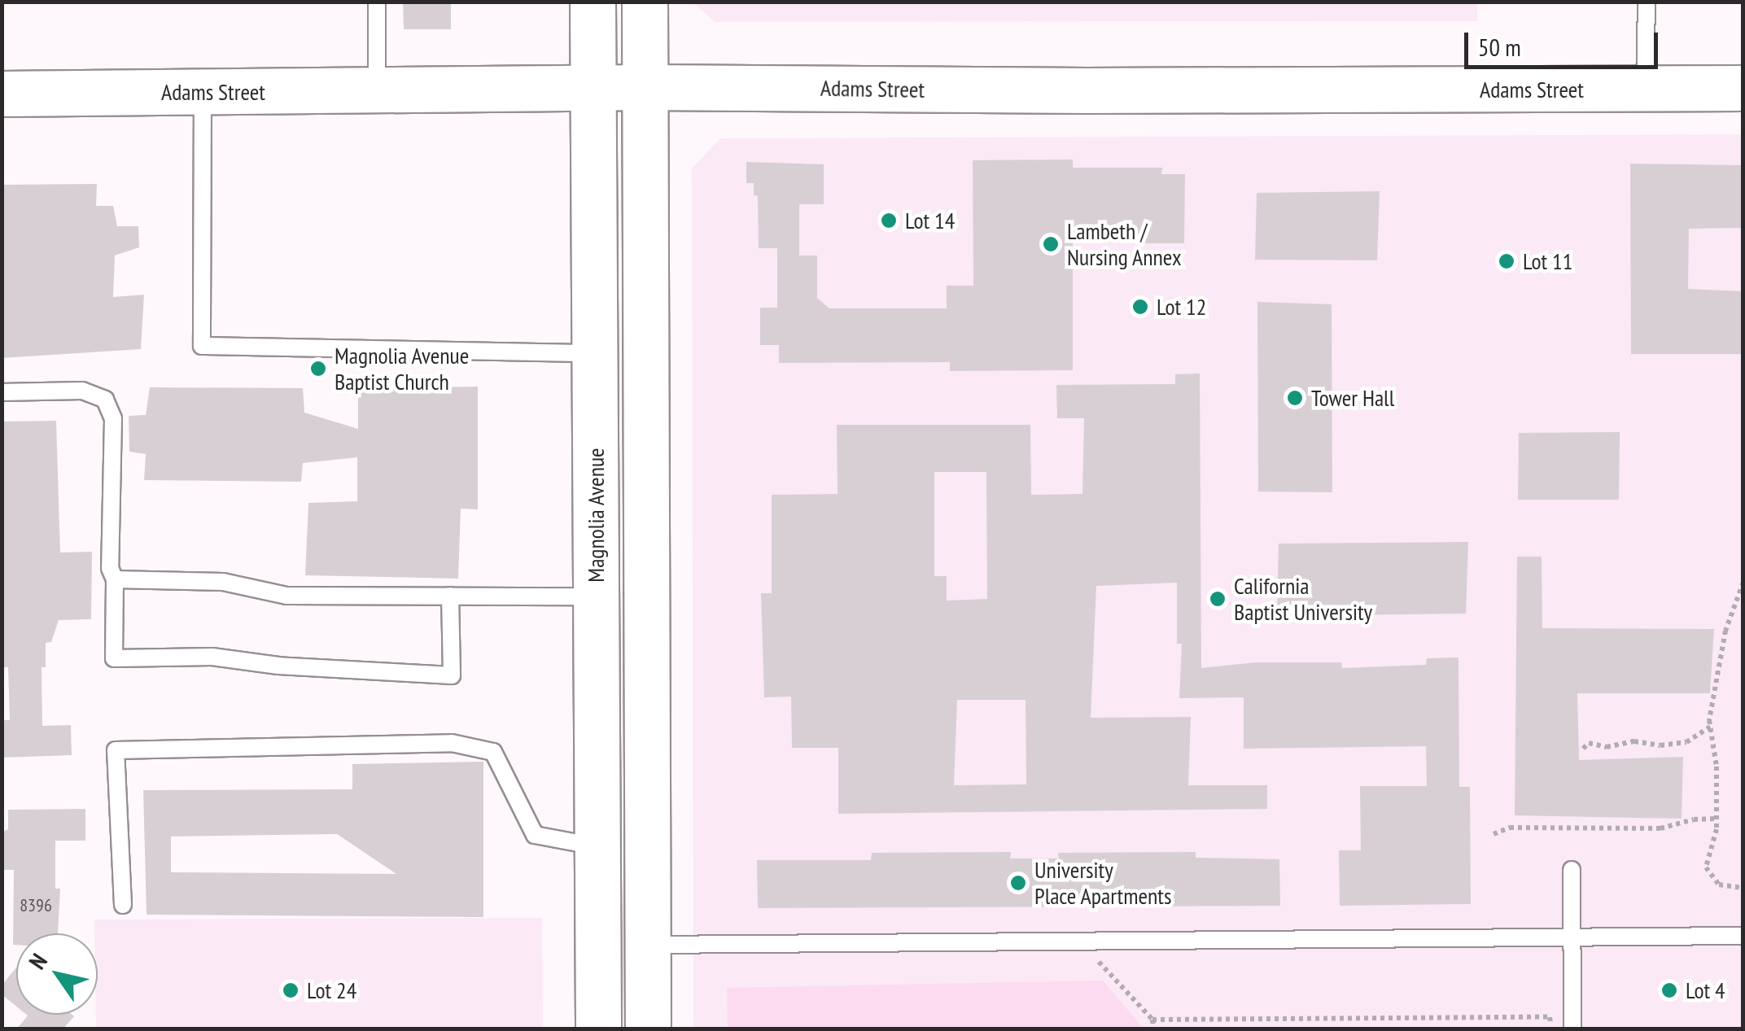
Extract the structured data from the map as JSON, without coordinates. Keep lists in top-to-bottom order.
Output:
{
  "streets": {
    "main road": ["Adams Street", "Magnolia Avenue"]
  },
  "crossings": [
    ["Adams Street", "Magnolia Avenue"]
  ],
  "places": [
    "Lot 14",
    "Lambeth / Nursing Annex",
    "Lot 11",
    "Lot 12",
    "Magnolia Avenue Baptist Church",
    "Tower Hall",
    "California Baptist University",
    "University Place Apartments",
    "Lot 24",
    "Lot 4"
  ],
  "house_numbers": ["8396"],
  "scale_bar": "50 m",
  "north": "top left"
}
